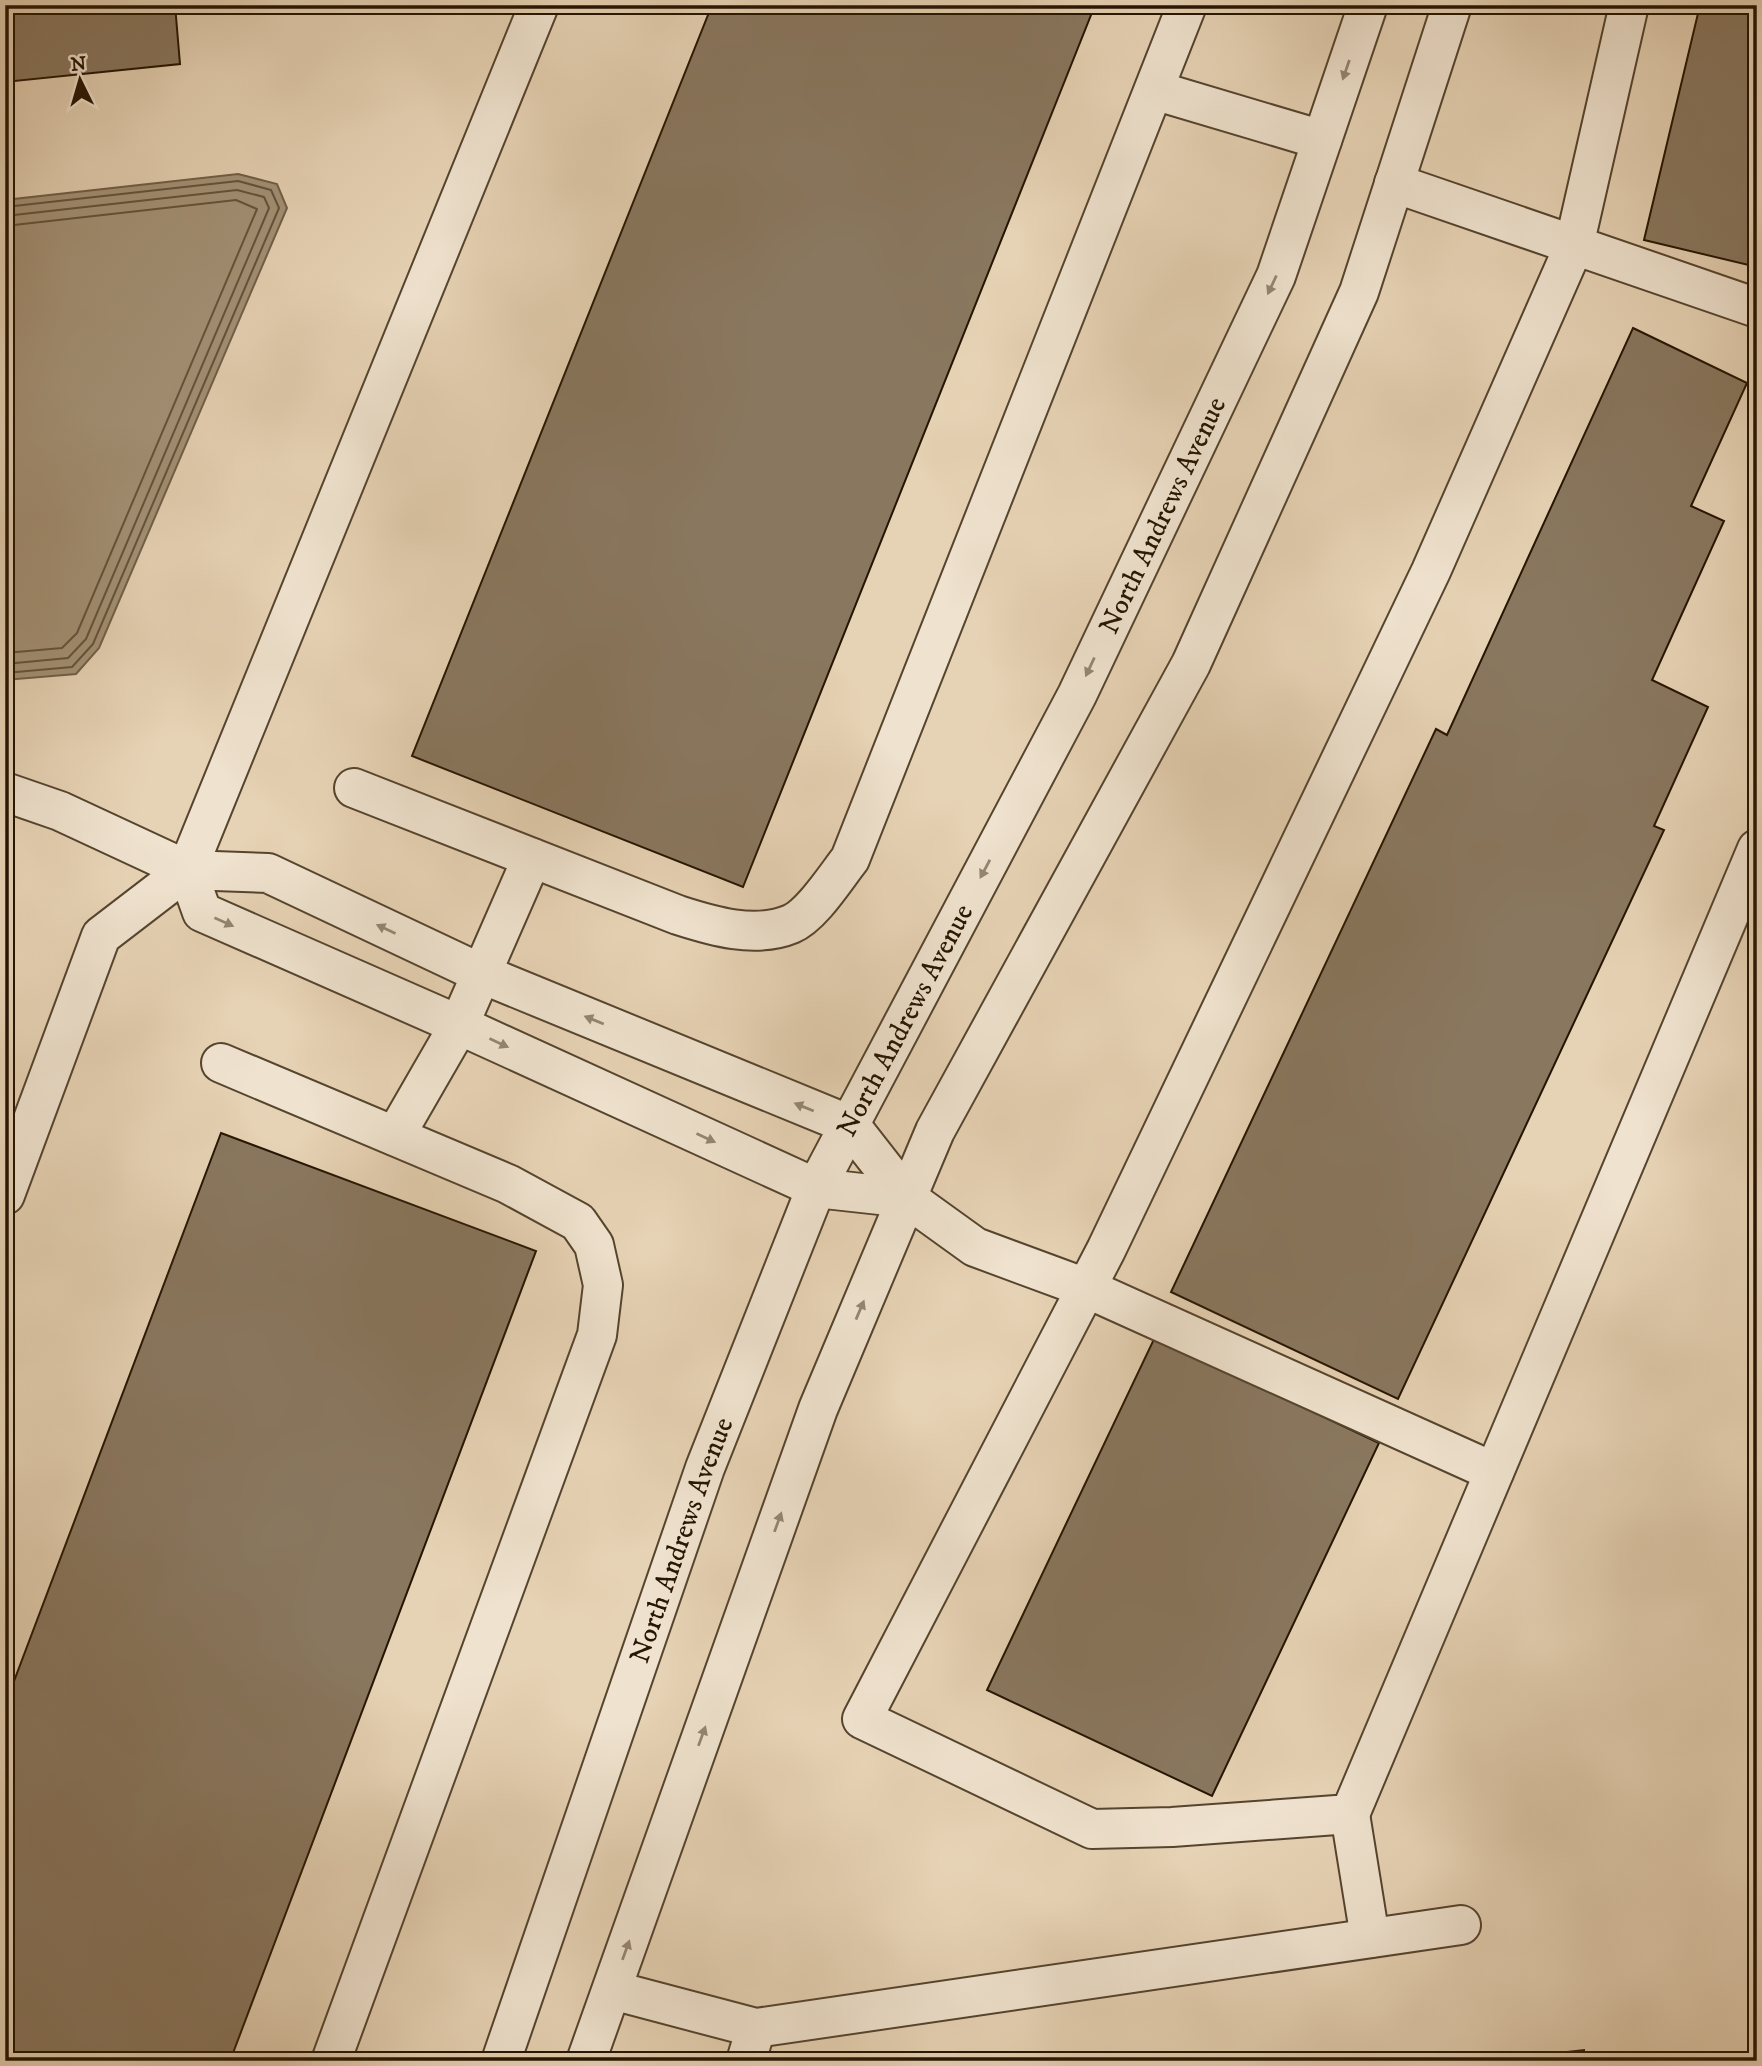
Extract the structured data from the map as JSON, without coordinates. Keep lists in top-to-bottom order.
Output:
{
  "streets": {
    "street": ["North Andrews Avenue"]
  },
  "north": "top"
}
